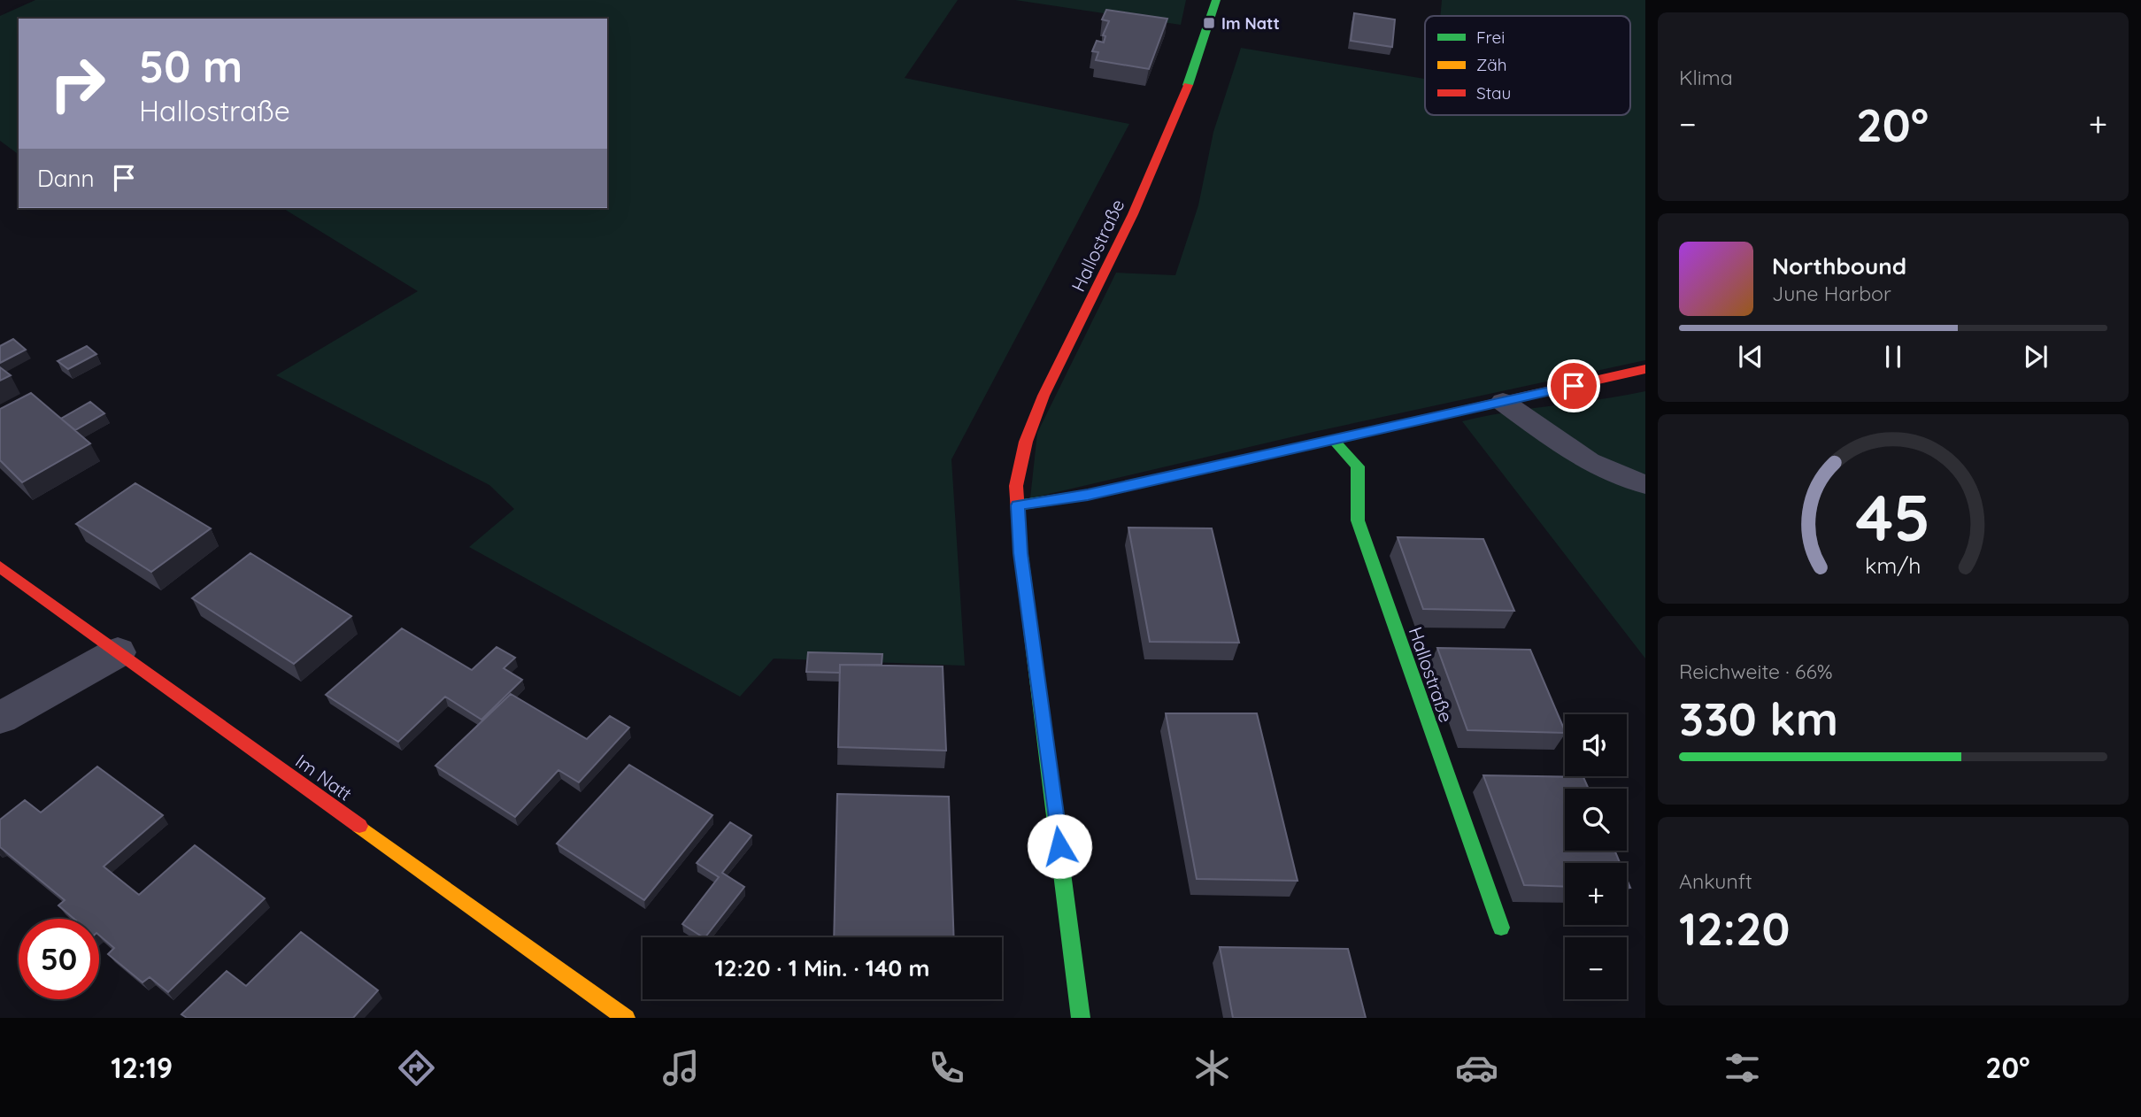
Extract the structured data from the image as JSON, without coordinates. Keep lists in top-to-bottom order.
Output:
{
  "streets": {
    "street": ["Hallostraße", "Im Natt"]
  },
  "places": {
    "transit": ["Im Natt"]
  },
  "legend": ["Frei", "Zäh", "Stau"],
  "page": {
    "tile": [
      "Klima",
      ["Reichweite · 66%", "330 km"],
      ["Ankunft", "12:20"]
    ],
    "turn": ["50 m", "Hallostraße"],
    "heat": ["−", "20°", "+"],
    "then": "Dann",
    "song": ["Northbound", "June Harbor"],
    "map_buttons": ["+", "−"],
    "limit": "50",
    "trip": "12:20 · 1 Min. · 140 m",
    "tabs": ["12:19", "20°"],
    "gauge": ["45", "km/h"]
  }
}
